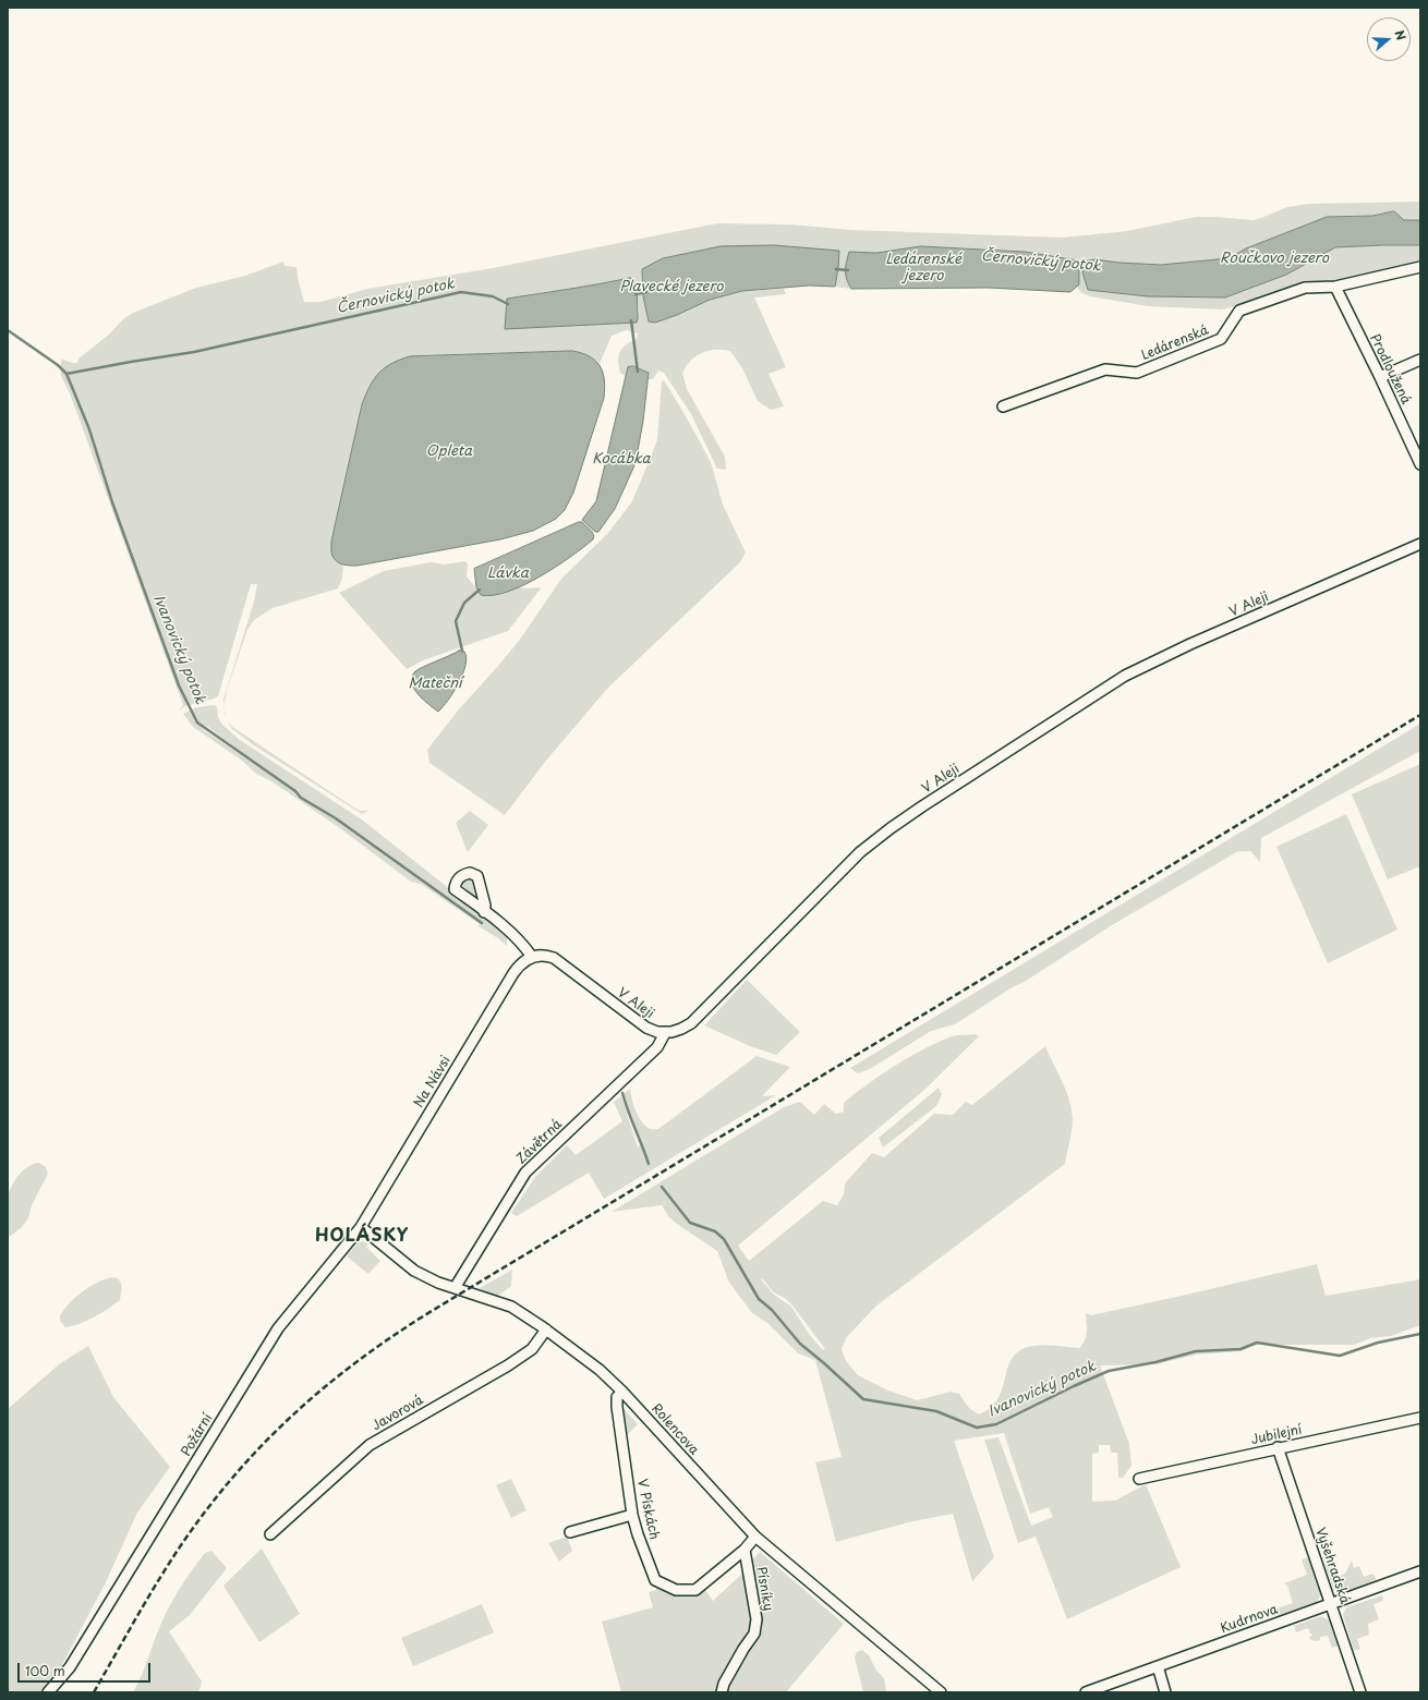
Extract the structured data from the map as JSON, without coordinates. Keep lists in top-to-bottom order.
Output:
{
  "streets": {
    "street": [
      "Ledárenská",
      "Prodloužená",
      "V Aleji",
      "Na Návsi",
      "Závětrná",
      "Javorová",
      "Rolencova",
      "Požární",
      "Jubilejní",
      "V Pískách",
      "Vyšehradská",
      "Písníky",
      "Kudrnova"
    ]
  },
  "crossings": [
    ["Ledárenská", "Prodloužená"],
    ["V Aleji", "Na Návsi"],
    ["V Aleji", "Závětrná"],
    ["Na Návsi", "Rolencova"],
    ["Na Návsi", "Požární"],
    ["Závětrná", "Rolencova"],
    ["Javorová", "Rolencova"],
    ["Rolencova", "Požární"],
    ["Rolencova", "V Pískách"],
    ["Jubilejní", "Vyšehradská"],
    ["V Pískách", "Písníky"],
    ["Vyšehradská", "Kudrnova"]
  ],
  "districts": ["HOLÁSKY"],
  "water": [
    "Roučkovo jezero",
    "Ledárenské jezero",
    "Černovický potok",
    "Plavecké jezero",
    "Opleta",
    "Kocábka",
    "Lávka",
    "Ivanovický potok",
    "Mateční"
  ],
  "scale_bar": "100 m",
  "north": "right"
}
